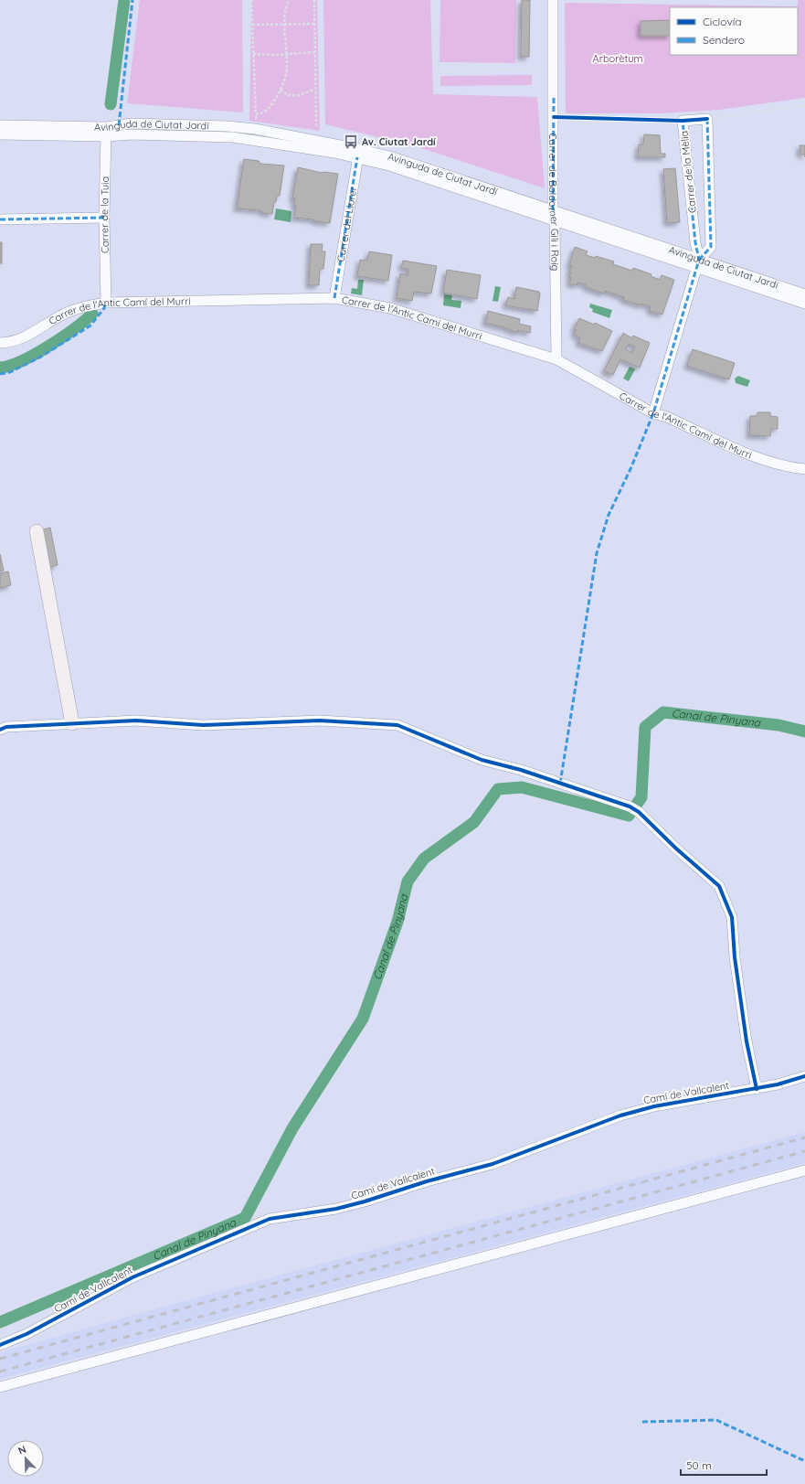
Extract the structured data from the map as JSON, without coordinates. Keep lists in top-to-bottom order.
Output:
{
  "streets": {
    "street": [
      "Avinguda de Ciutat Jardí",
      "Carrer de la Mèlia",
      "Carrer de Baldomer Gili i Roig",
      "Carrer de la Tuia",
      "Carrer del Llorer",
      "Carrer de l'Antic Camí del Murri",
      "Camí de Vallcalent"
    ]
  },
  "crossings": [
    ["Avinguda de Ciutat Jardí", "Carrer de la Mèlia"],
    ["Avinguda de Ciutat Jardí", "Carrer de Baldomer Gili i Roig"],
    ["Avinguda de Ciutat Jardí", "Carrer de la Tuia"],
    ["Avinguda de Ciutat Jardí", "Carrer del Llorer"],
    ["Carrer de la Mèlia", "Carrer de l'Antic Camí del Murri"],
    ["Carrer de Baldomer Gili i Roig", "Carrer de l'Antic Camí del Murri"],
    ["Carrer de la Tuia", "Carrer de l'Antic Camí del Murri"],
    ["Carrer del Llorer", "Carrer de l'Antic Camí del Murri"]
  ],
  "water": ["Canal de Pinyana"],
  "parks": ["Arborètum"],
  "places": {
    "bus stop": ["Av. Ciutat Jardí"]
  },
  "legend": ["Ciclovía", "Sendero"],
  "scale_bar": "50 m",
  "north": "top left"
}
